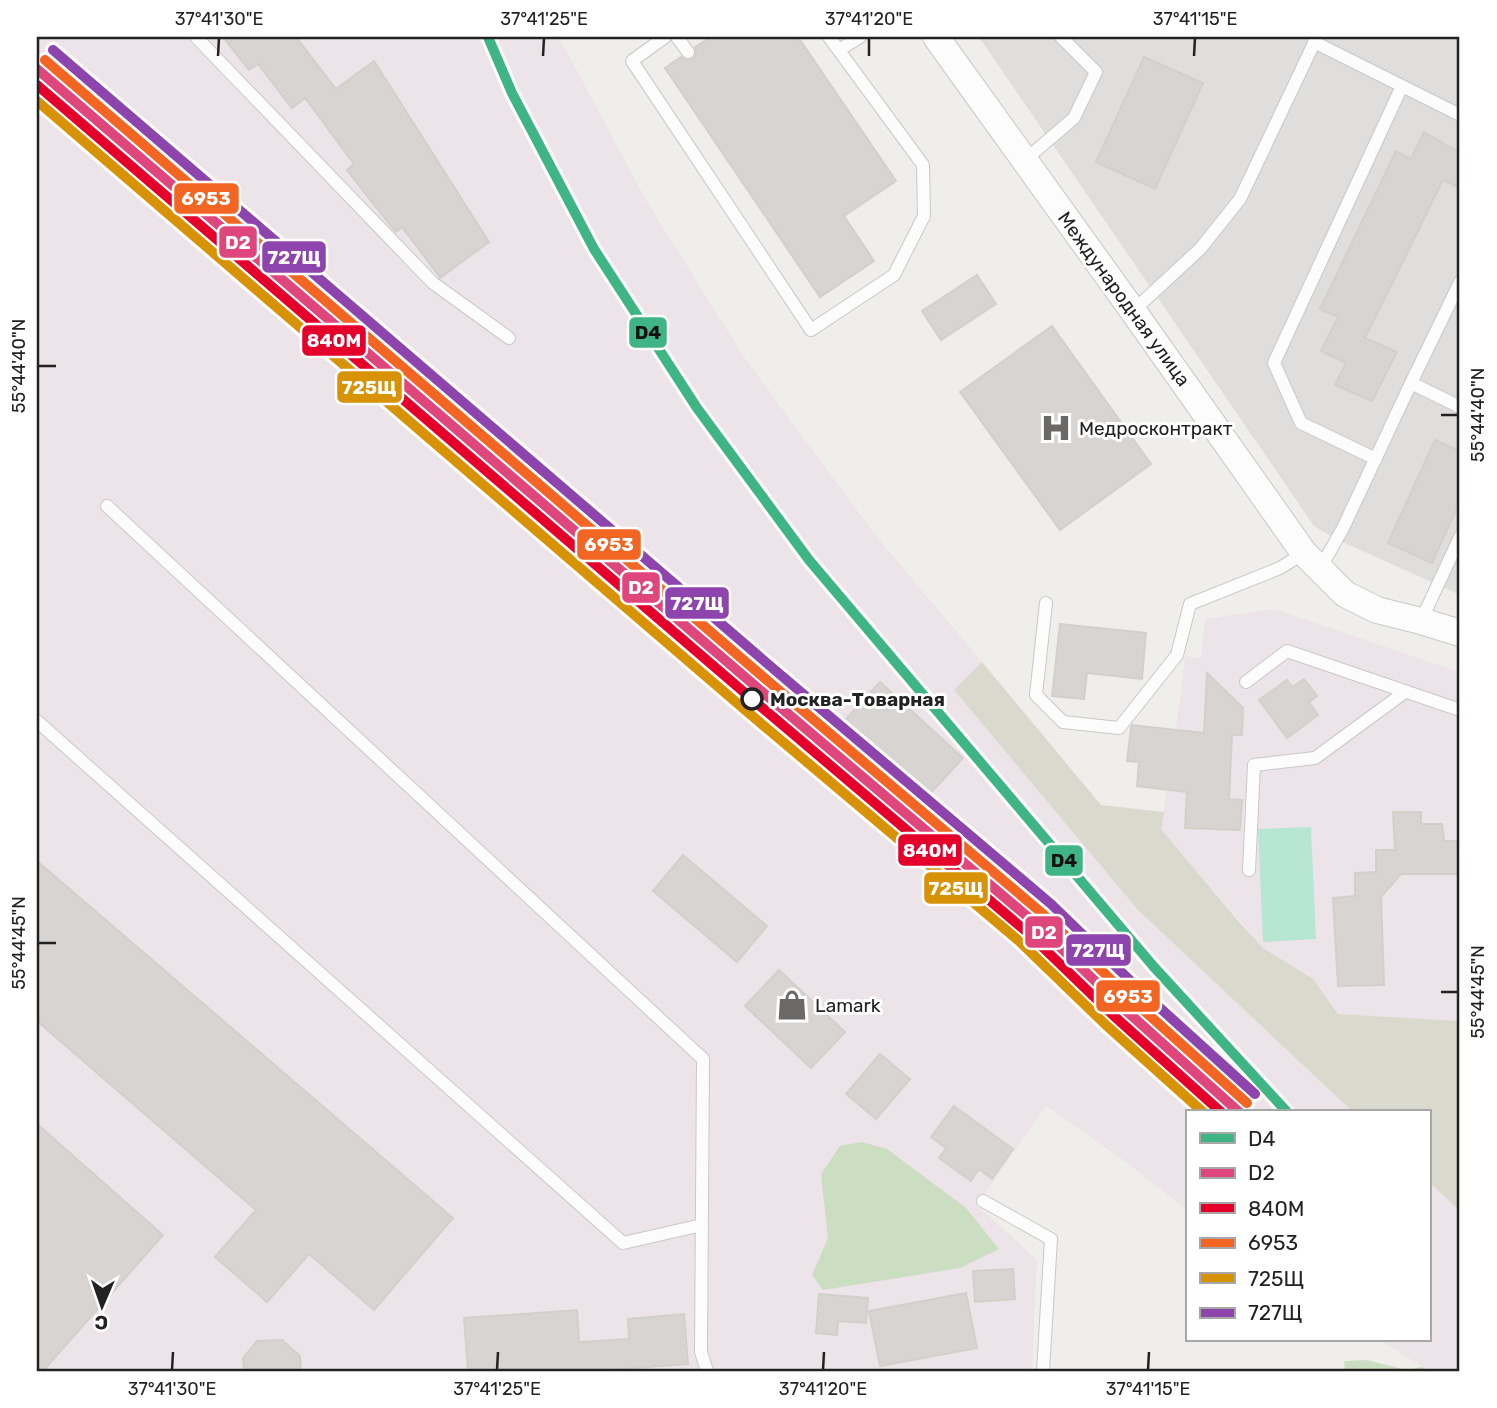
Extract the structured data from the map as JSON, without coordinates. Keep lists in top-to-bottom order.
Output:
{
  "streets": {
    "street": ["Международная улица"]
  },
  "places": {
    "hospital": ["Медросконтракт"],
    "other": ["Москва-Товарная"],
    "shop": ["Lamark"]
  },
  "lines": [
    "transit line D4",
    "transit line 727Щ",
    "transit line 6953",
    "transit line D2",
    "transit line 840М",
    "transit line 725Щ"
  ],
  "legend": [
    "D4",
    "D2",
    "840М",
    "6953",
    "725Щ",
    "727Щ"
  ],
  "north": "bottom",
  "coordinates": [
    "37°41'30\"E",
    "37°41'25\"E",
    "37°41'20\"E",
    "37°41'15\"E",
    "55°44'40\"N",
    "55°44'45\"N"
  ]
}
